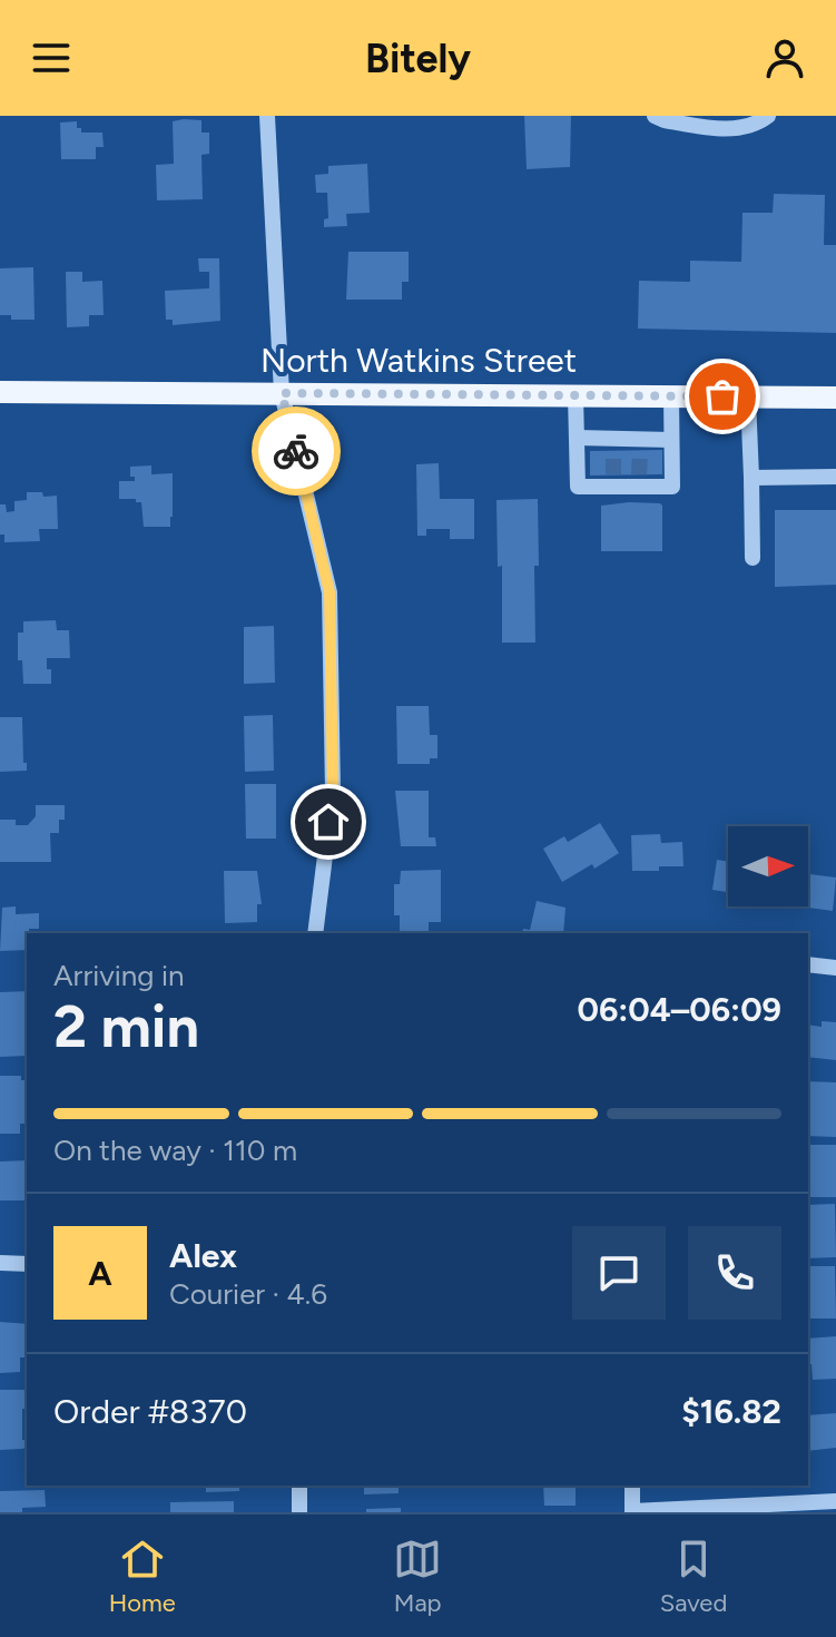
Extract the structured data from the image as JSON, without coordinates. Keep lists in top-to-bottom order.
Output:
{
  "streets": {
    "main road": ["North Watkins Street"]
  },
  "north": "right",
  "page": {
    "header": "Bitely",
    "heading": ["2 min", "Arriving in", "06:04–06:09"],
    "panel": [
      "Alex",
      "Courier · 4.6",
      "Order #8370",
      "$16.82"
    ],
    "bar": "On the way · 110 m",
    "round": "A",
    "tabs": ["Home", "Map", "Saved"]
  }
}
